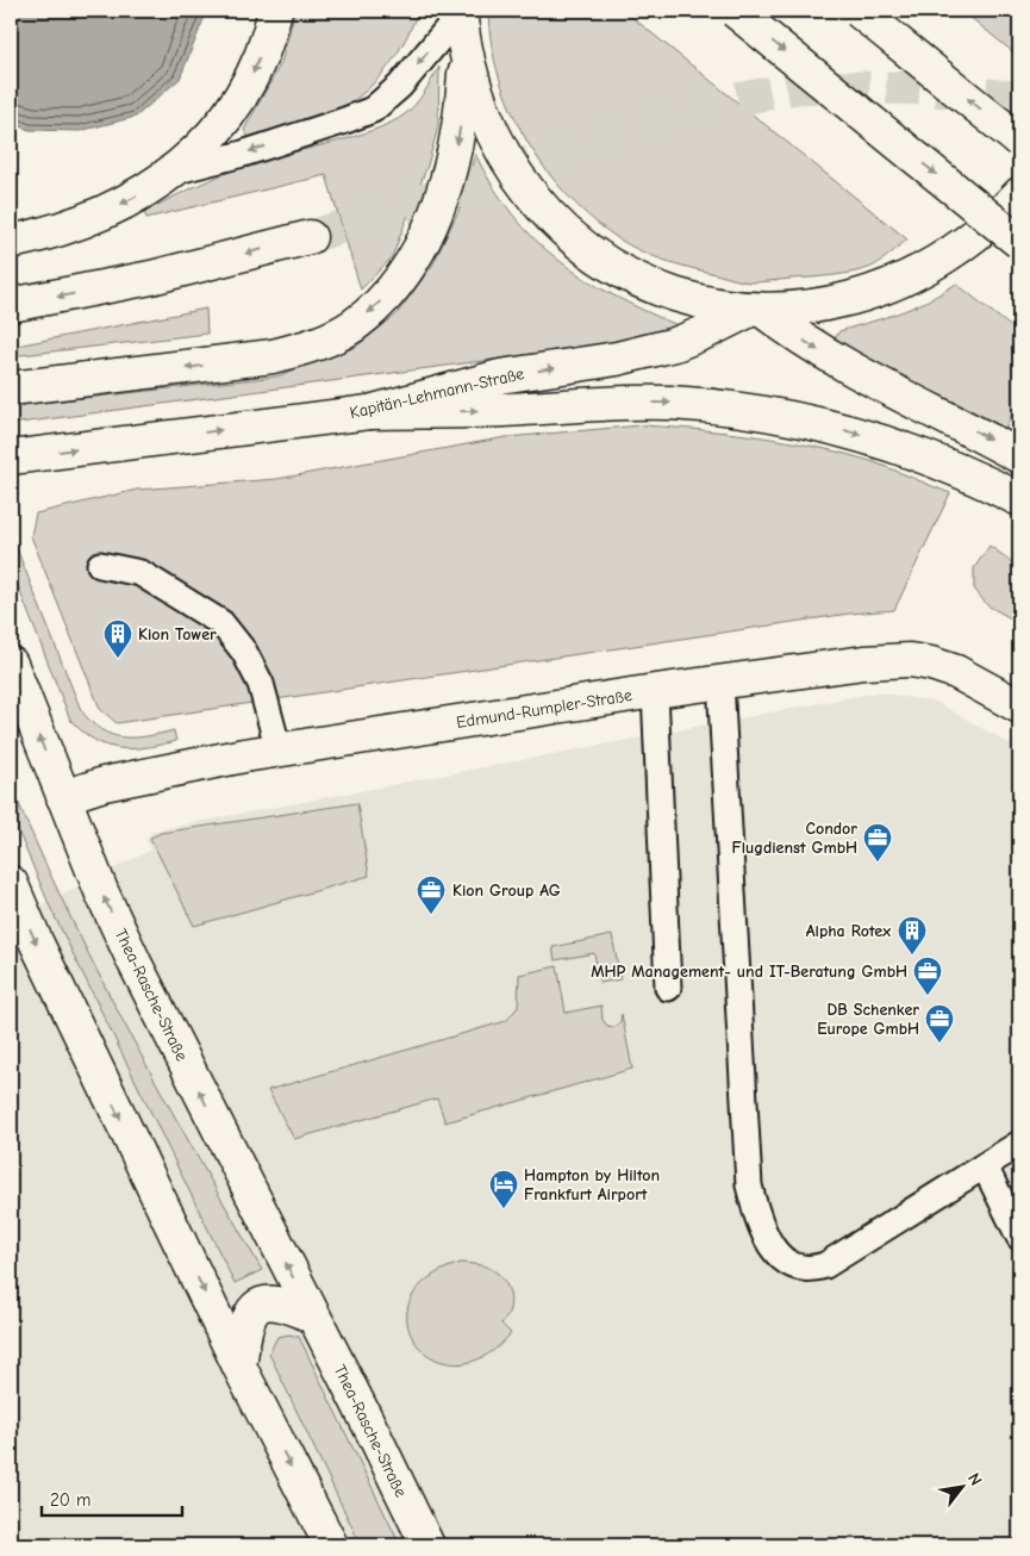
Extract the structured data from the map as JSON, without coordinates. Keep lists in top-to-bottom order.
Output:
{
  "streets": {
    "main road": ["Kapitän-Lehmann-Straße", "Edmund-Rumpler-Straße", "Thea-Rasche-Straße"]
  },
  "crossings": [
    ["Edmund-Rumpler-Straße", "Thea-Rasche-Straße"]
  ],
  "places": {
    "building": ["Kion Tower", "Alpha Rotex"],
    "office": [
      "Condor Flugdienst GmbH",
      "Kion Group AG",
      "MHP Management- und IT-Beratung GmbH",
      "DB Schenker Europe GmbH"
    ],
    "hotel": ["Hampton by Hilton Frankfurt Airport"]
  },
  "scale_bar": "20 m",
  "north": "top right"
}
